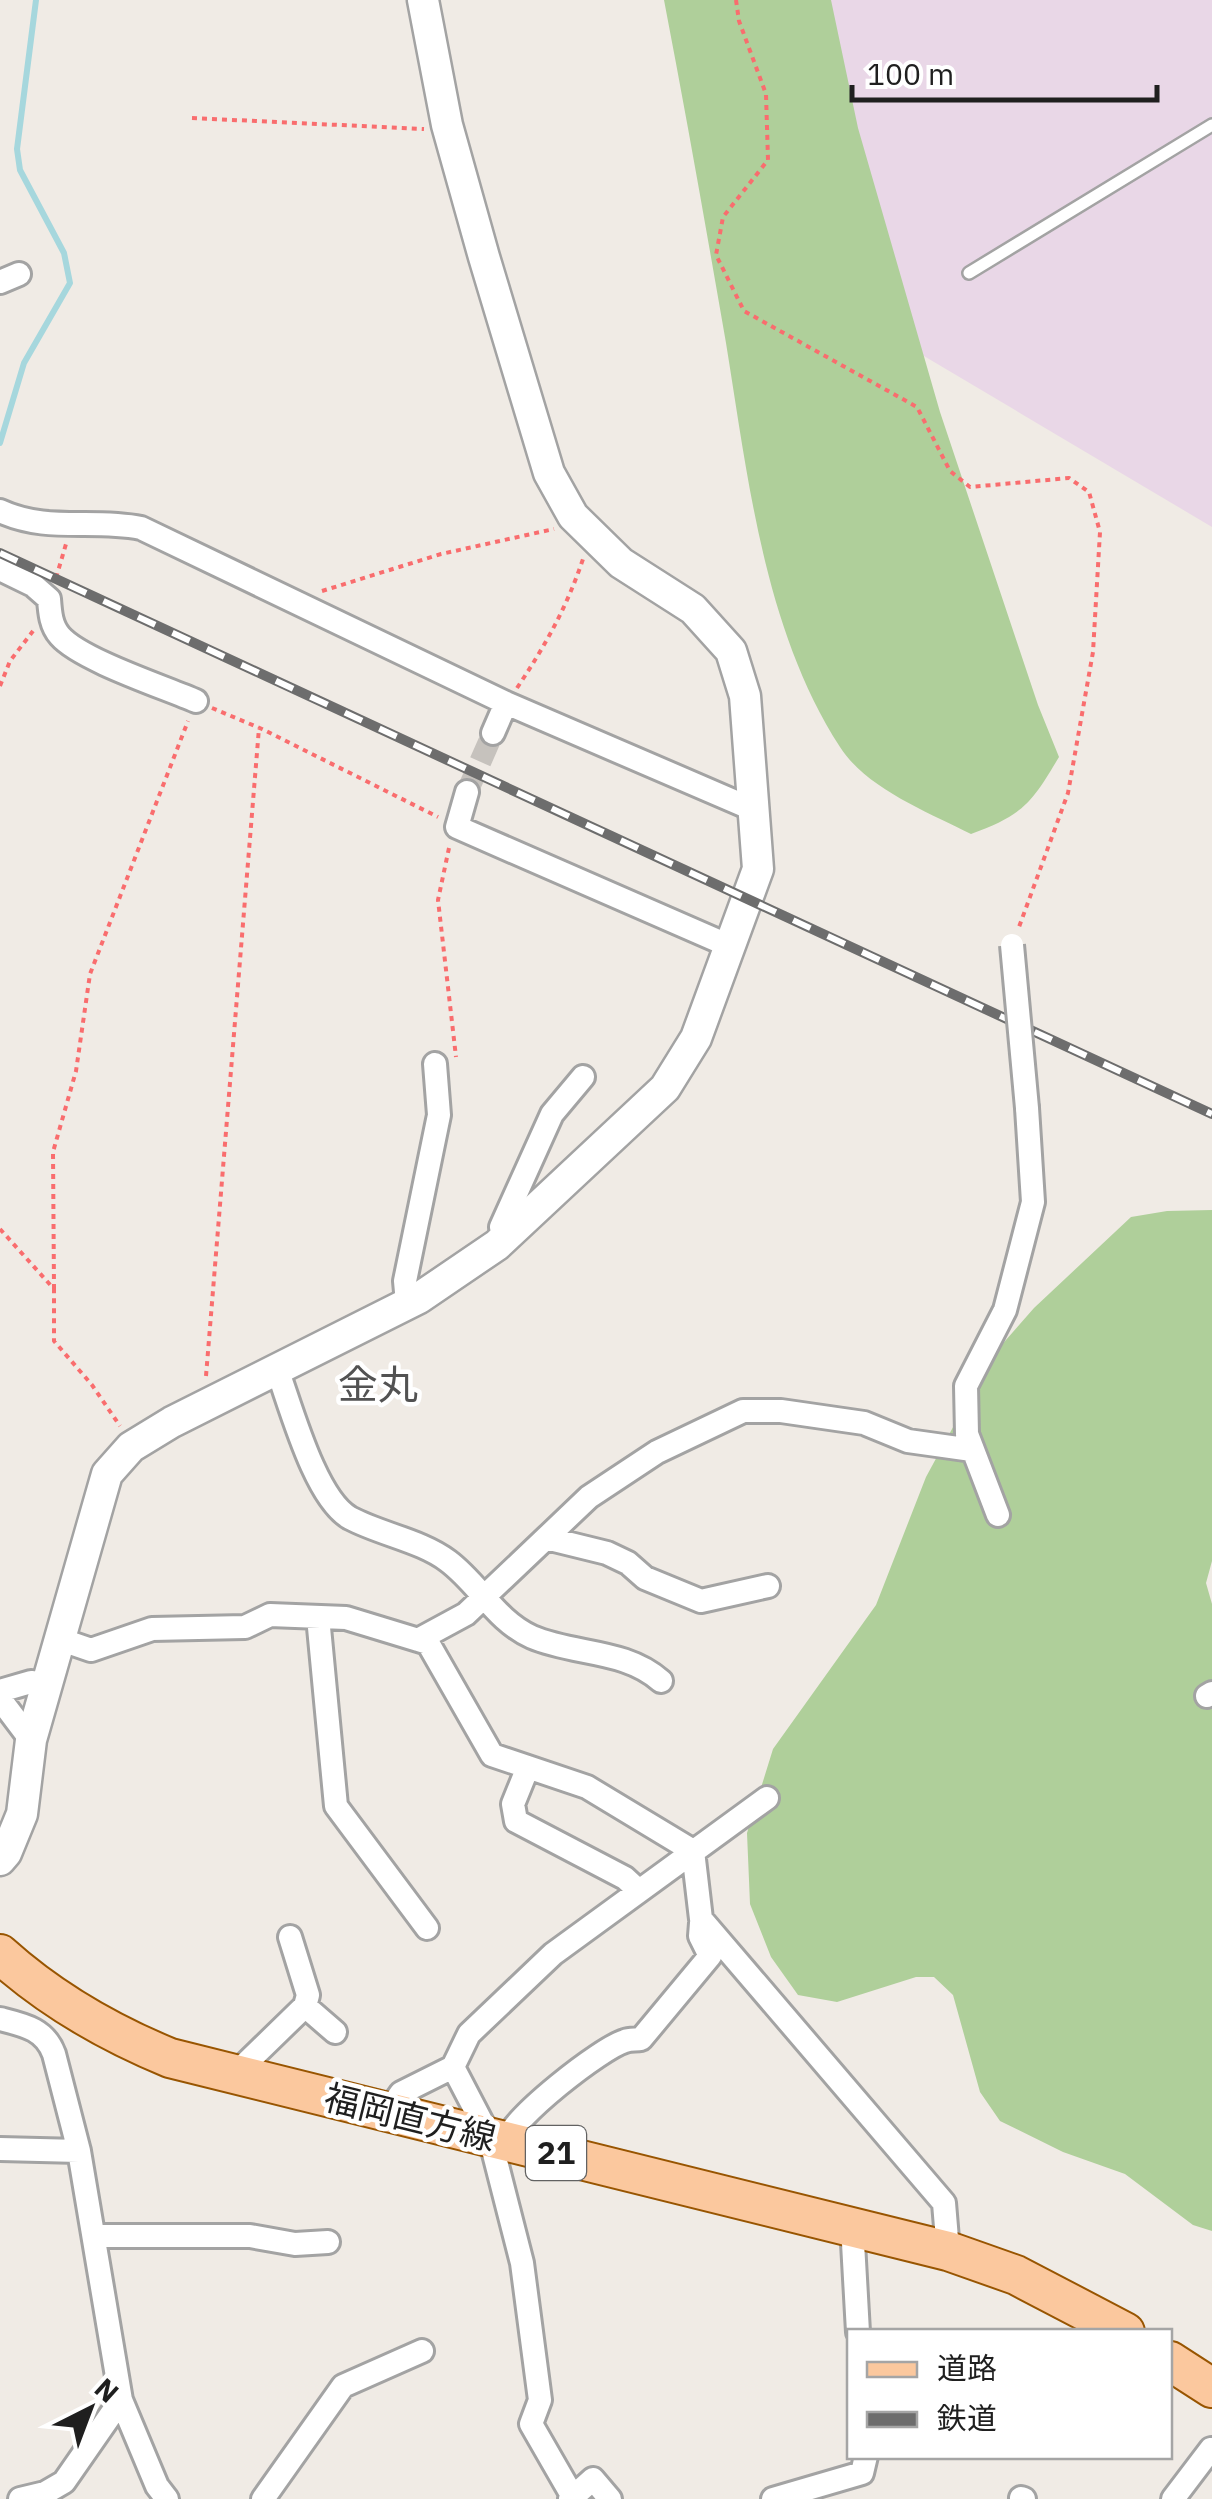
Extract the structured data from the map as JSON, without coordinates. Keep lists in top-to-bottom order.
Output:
{
  "streets": {
    "main road": ["福岡直方線", "21"]
  },
  "districts": ["金丸"],
  "legend": ["道路", "鉄道"],
  "scale_bar": "100 m",
  "north": "top right"
}
